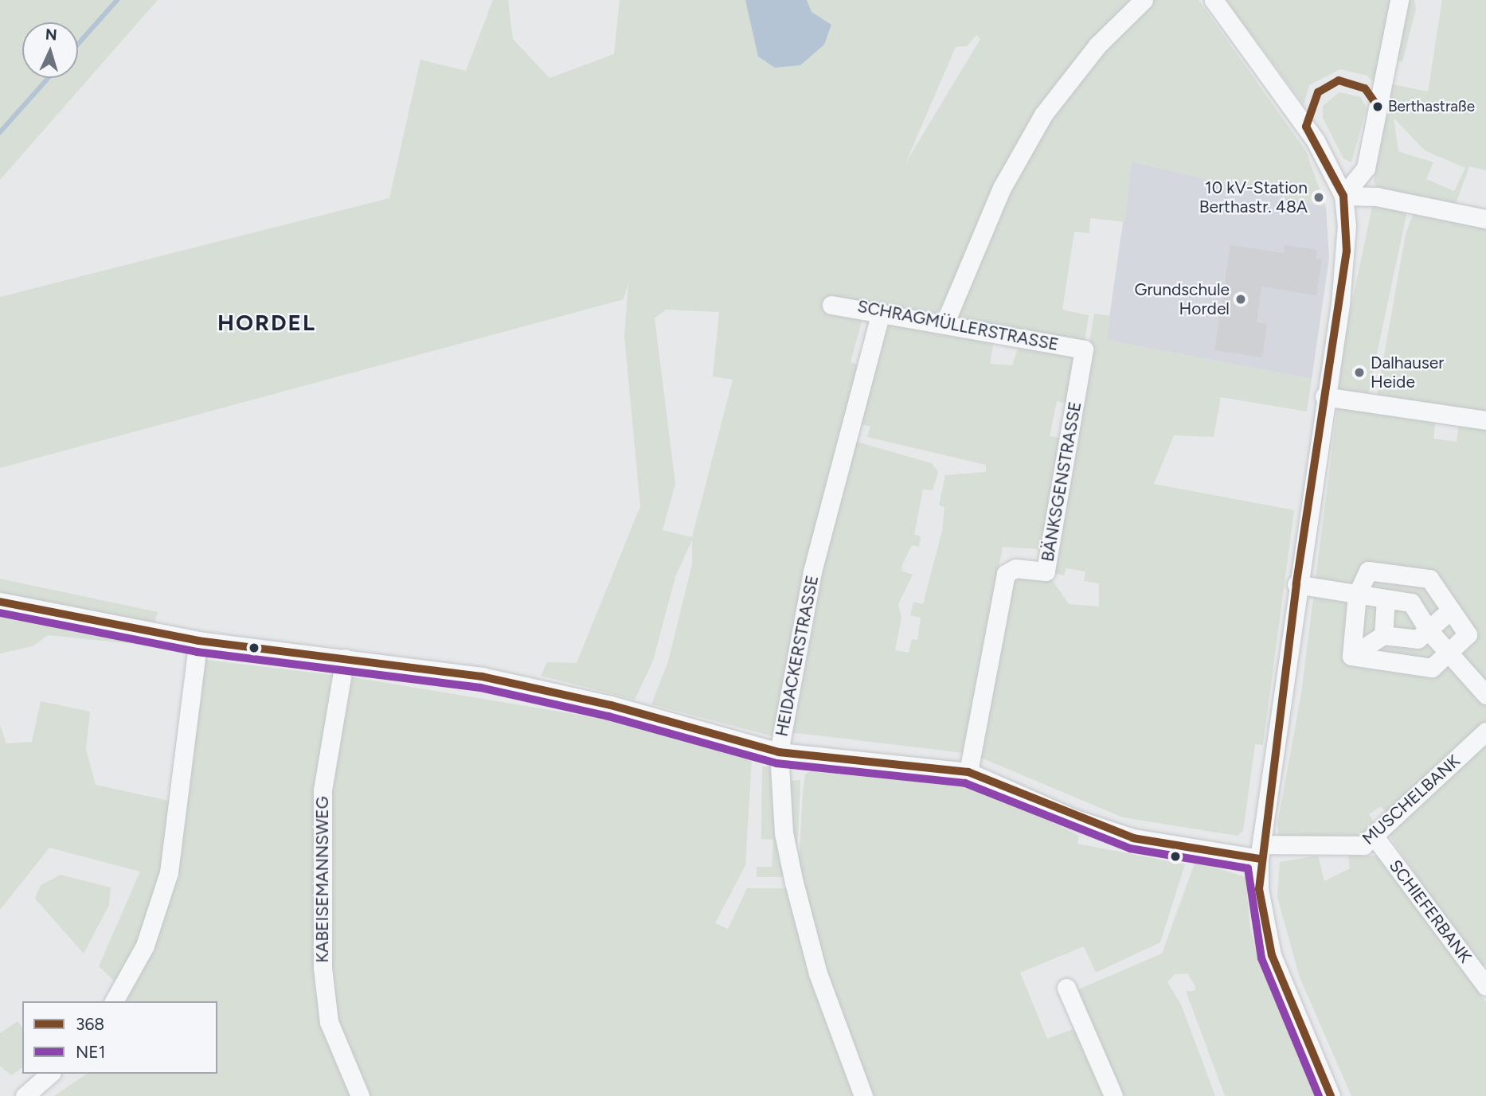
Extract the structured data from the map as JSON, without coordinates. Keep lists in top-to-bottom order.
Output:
{
  "streets": {
    "street": [
      "SCHRAGMÜLLERSTRASSE",
      "BÄNKSGENSTRASSE",
      "HEIDACKERSTRASSE",
      "MUSCHELBANK",
      "KABEISEMANNSWEG",
      "SCHIEFERBANK"
    ]
  },
  "crossings": [
    ["SCHRAGMÜLLERSTRASSE", "BÄNKSGENSTRASSE"],
    ["SCHRAGMÜLLERSTRASSE", "HEIDACKERSTRASSE"],
    ["BÄNKSGENSTRASSE", "MUSCHELBANK"],
    ["HEIDACKERSTRASSE", "MUSCHELBANK"],
    ["MUSCHELBANK", "KABEISEMANNSWEG"],
    ["MUSCHELBANK", "SCHIEFERBANK"]
  ],
  "districts": ["HORDEL"],
  "places": [
    "Berthastraße",
    "10 kV-Station Berthastr. 48A",
    "Grundschule Hordel",
    "Dalhauser Heide"
  ],
  "lines": ["transit line 368", "transit line NE1"],
  "legend": ["368", "NE1"],
  "north": "top"
}
